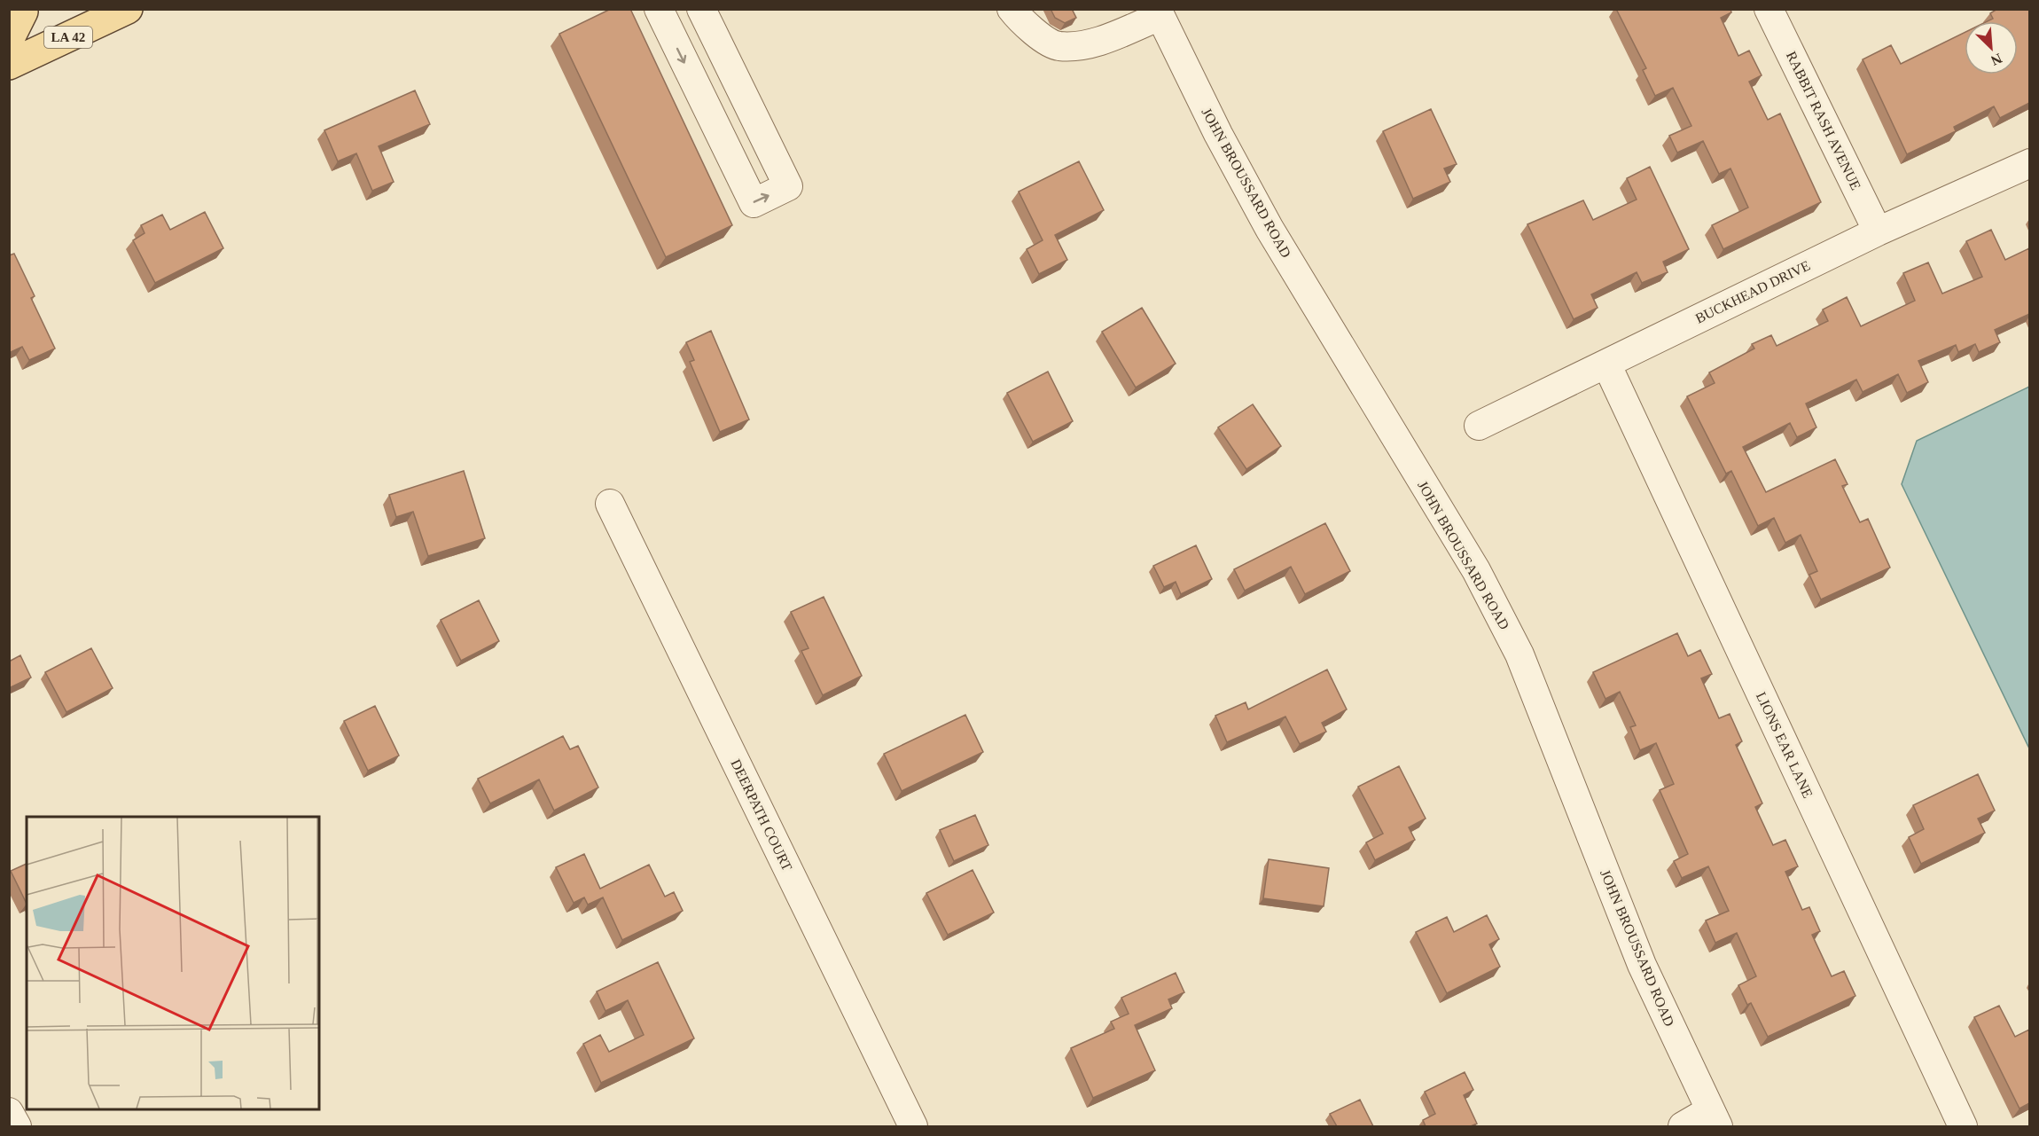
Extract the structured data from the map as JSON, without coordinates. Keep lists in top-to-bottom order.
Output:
{
  "streets": {
    "main road": ["LA 42"],
    "street": [
      "RABBIT RASH AVENUE",
      "JOHN BROUSSARD ROAD",
      "BUCKHEAD DRIVE",
      "LIONS EAR LANE",
      "DEERPATH COURT"
    ]
  },
  "crossings": [
    ["RABBIT RASH AVENUE", "BUCKHEAD DRIVE"],
    ["BUCKHEAD DRIVE", "LIONS EAR LANE"]
  ],
  "north": "bottom right"
}
